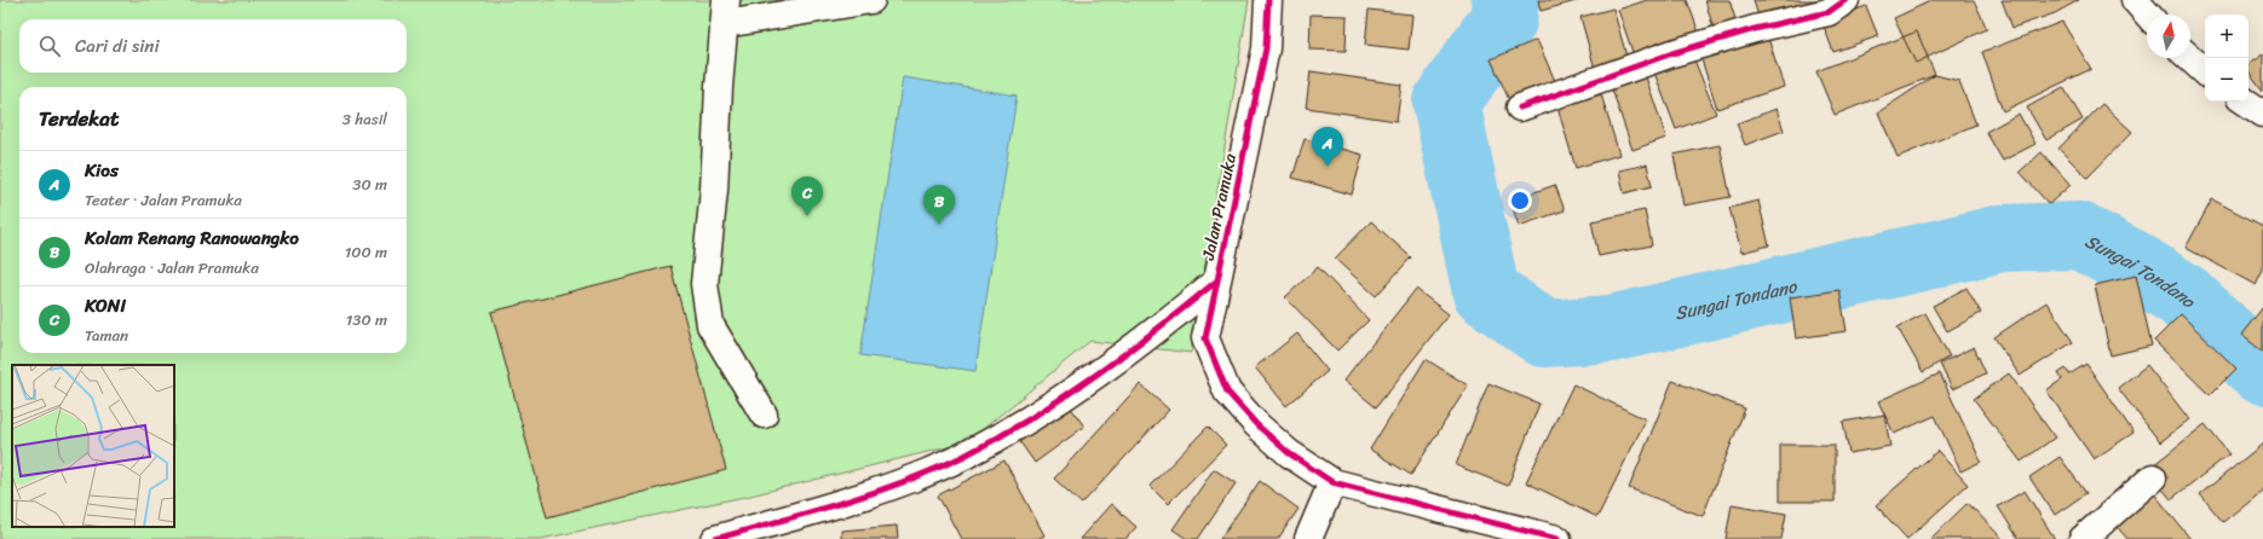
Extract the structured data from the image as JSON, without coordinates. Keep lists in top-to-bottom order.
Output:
{
  "streets": {
    "street": ["Jalan Pramuka"]
  },
  "water": ["Sungai Tondano"],
  "north": "top",
  "page": {
    "map_buttons": ["+", "−"],
    "search": "Cari di sini",
    "heading": ["Terdekat", "3 hasil"],
    "pins": ["A", "C", "B"],
    "list": [
      {
        "mark": "A",
        "name": "Kios",
        "note": "Teater · Jalan Pramuka",
        "value": "30 m"
      },
      {
        "mark": "B",
        "name": "Kolam Renang Ranowangko",
        "note": "Olahraga · Jalan Pramuka",
        "value": "100 m"
      },
      {
        "mark": "C",
        "name": "KONI",
        "note": "Taman",
        "value": "130 m"
      }
    ]
  }
}
